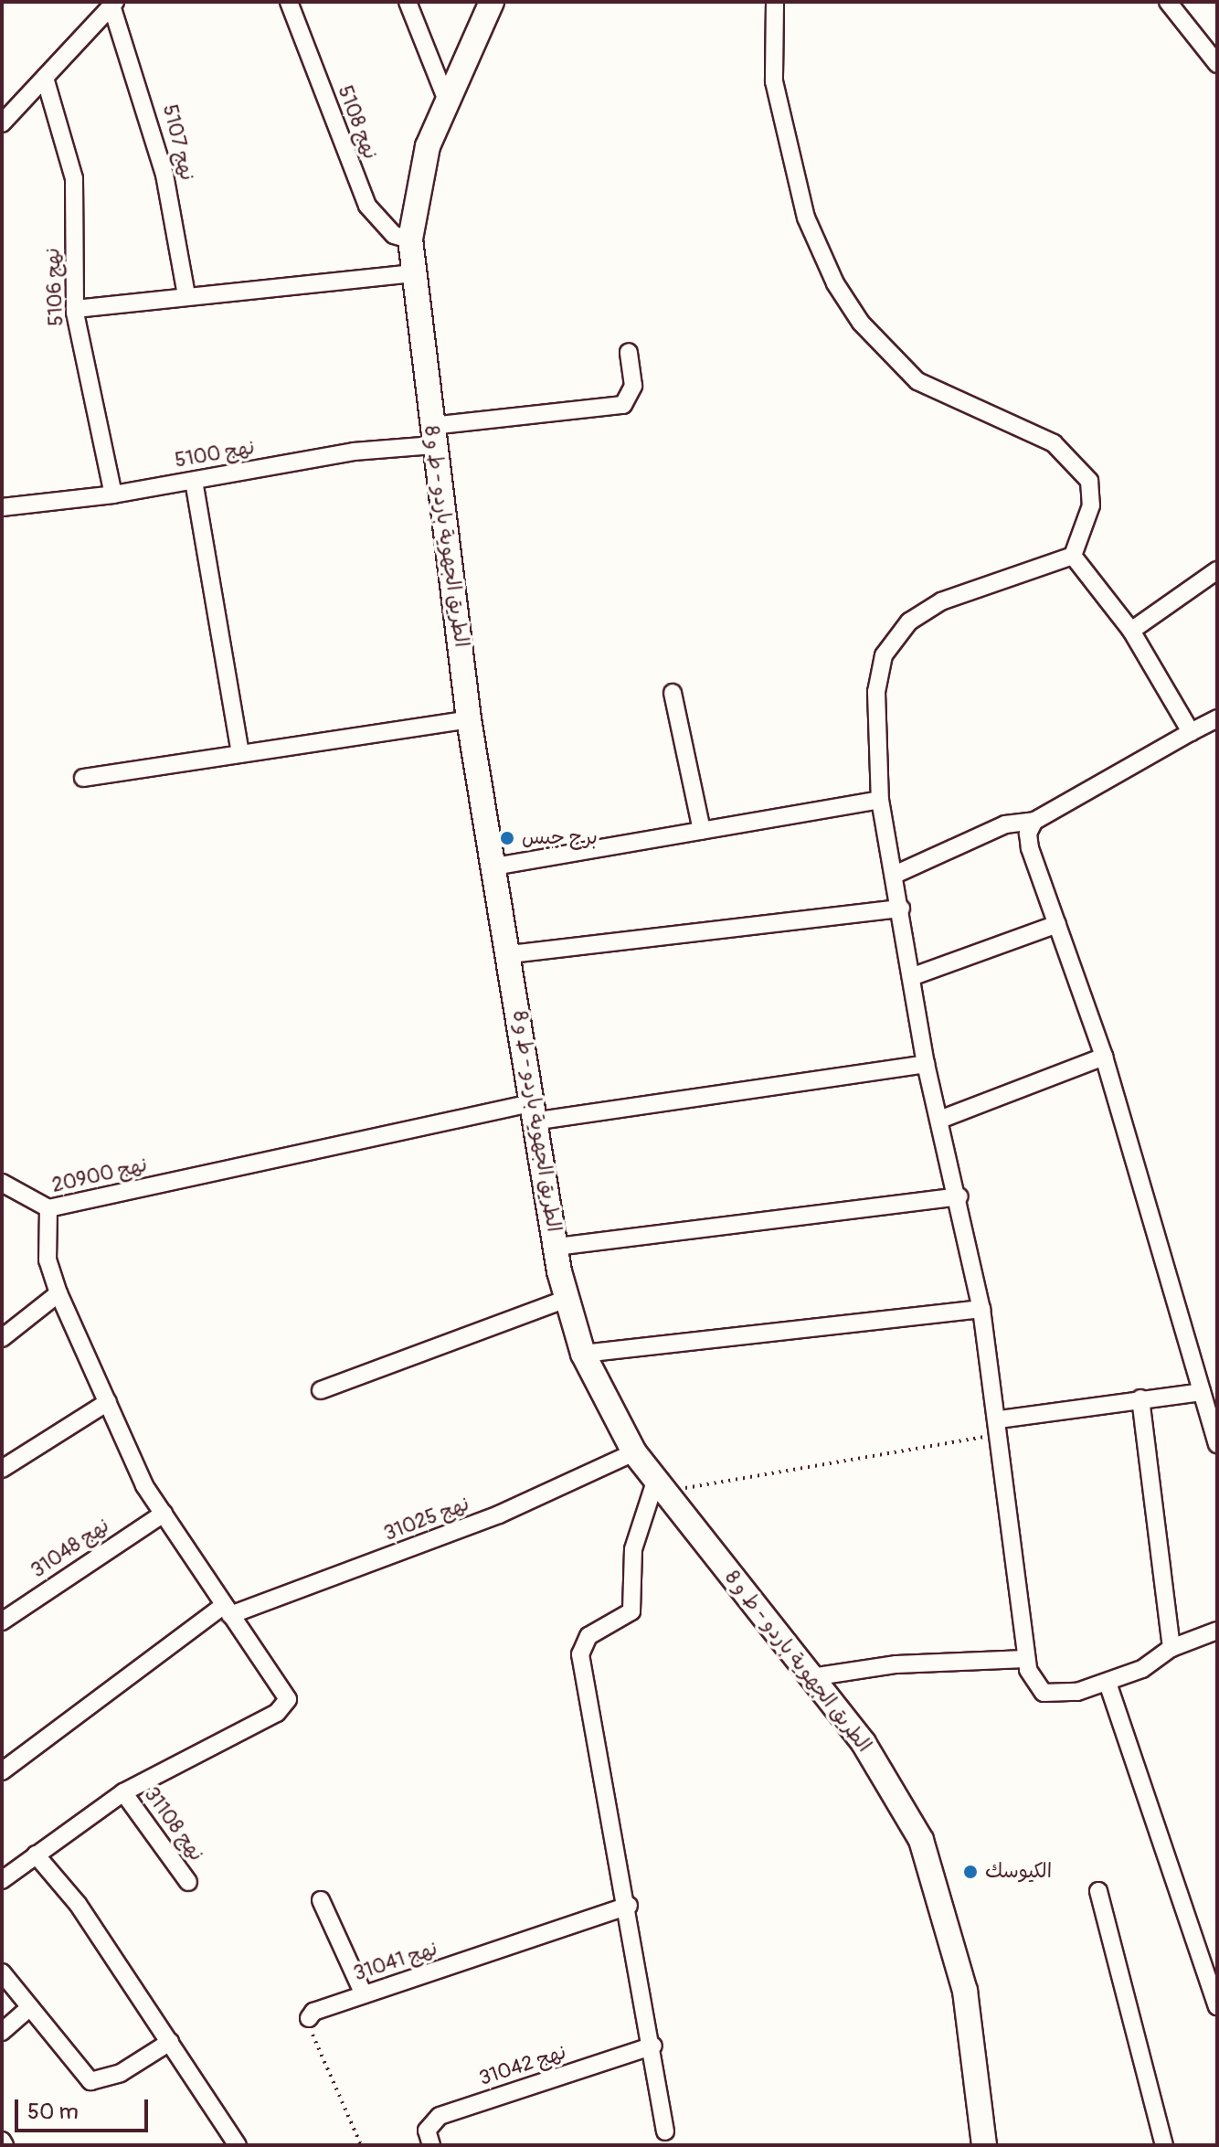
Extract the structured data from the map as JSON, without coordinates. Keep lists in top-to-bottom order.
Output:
{
  "streets": {
    "main road": ["الطريق الجهوية باردو - ط و 8"],
    "street": [
      "نهج 5108",
      "نهج 5107",
      "نهج 5106",
      "نهج 5100",
      "نهج 20900",
      "نهج 31025",
      "نهج 31048",
      "نهج 31108",
      "نهج 31041",
      "نهج 31042"
    ]
  },
  "crossings": [
    ["نهج 5108", "الطريق الجهوية باردو - ط و 8"],
    ["نهج 5106", "نهج 5100"],
    ["نهج 5100", "الطريق الجهوية باردو - ط و 8"],
    ["الطريق الجهوية باردو - ط و 8", "نهج 20900"],
    ["الطريق الجهوية باردو - ط و 8", "نهج 31025"],
    ["نهج 20900", "نهج 31025"],
    ["نهج 20900", "نهج 31048"],
    ["نهج 20900", "نهج 31108"]
  ],
  "places": ["برج جبس", "الكيوسك"],
  "scale_bar": "50 m"
}
